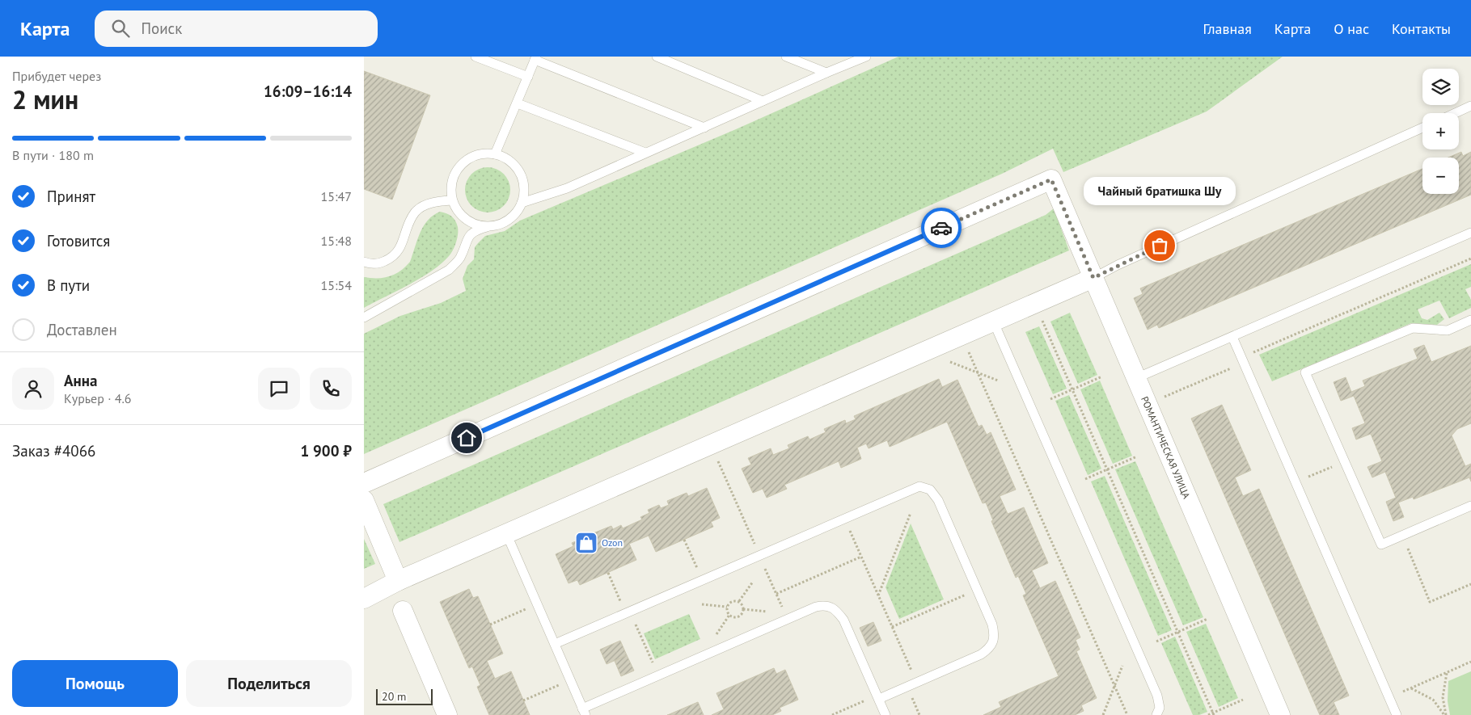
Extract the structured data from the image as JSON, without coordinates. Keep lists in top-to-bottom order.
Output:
{
  "streets": {
    "street": ["РОМАНТИЧЕСКАЯ УЛИЦА"]
  },
  "places": {
    "other": ["Чайный братишка Шу"],
    "shop": ["Ozon"]
  },
  "scale_bar": "20 m",
  "page": {
    "header": "Карта",
    "search": "Поиск",
    "nav": [
      "Главная",
      "Карта",
      "О нас",
      "Контакты"
    ],
    "heading": ["2 мин", "Прибудет через", "16:09–16:14"],
    "panel": [
      "Анна",
      "Курьер · 4.6",
      "Заказ #4066",
      "1 900 ₽"
    ],
    "map_buttons": ["+", "−"],
    "bar": "В пути · 180 m",
    "list": [
      ["Принят", "15:47"],
      ["Готовится", "15:48"],
      ["В пути", "15:54"],
      "Доставлен"
    ],
    "bubble": "Чайный братишка Шу",
    "buttons": ["Помощь", "Поделиться"],
    "scale": "20 m"
  }
}
